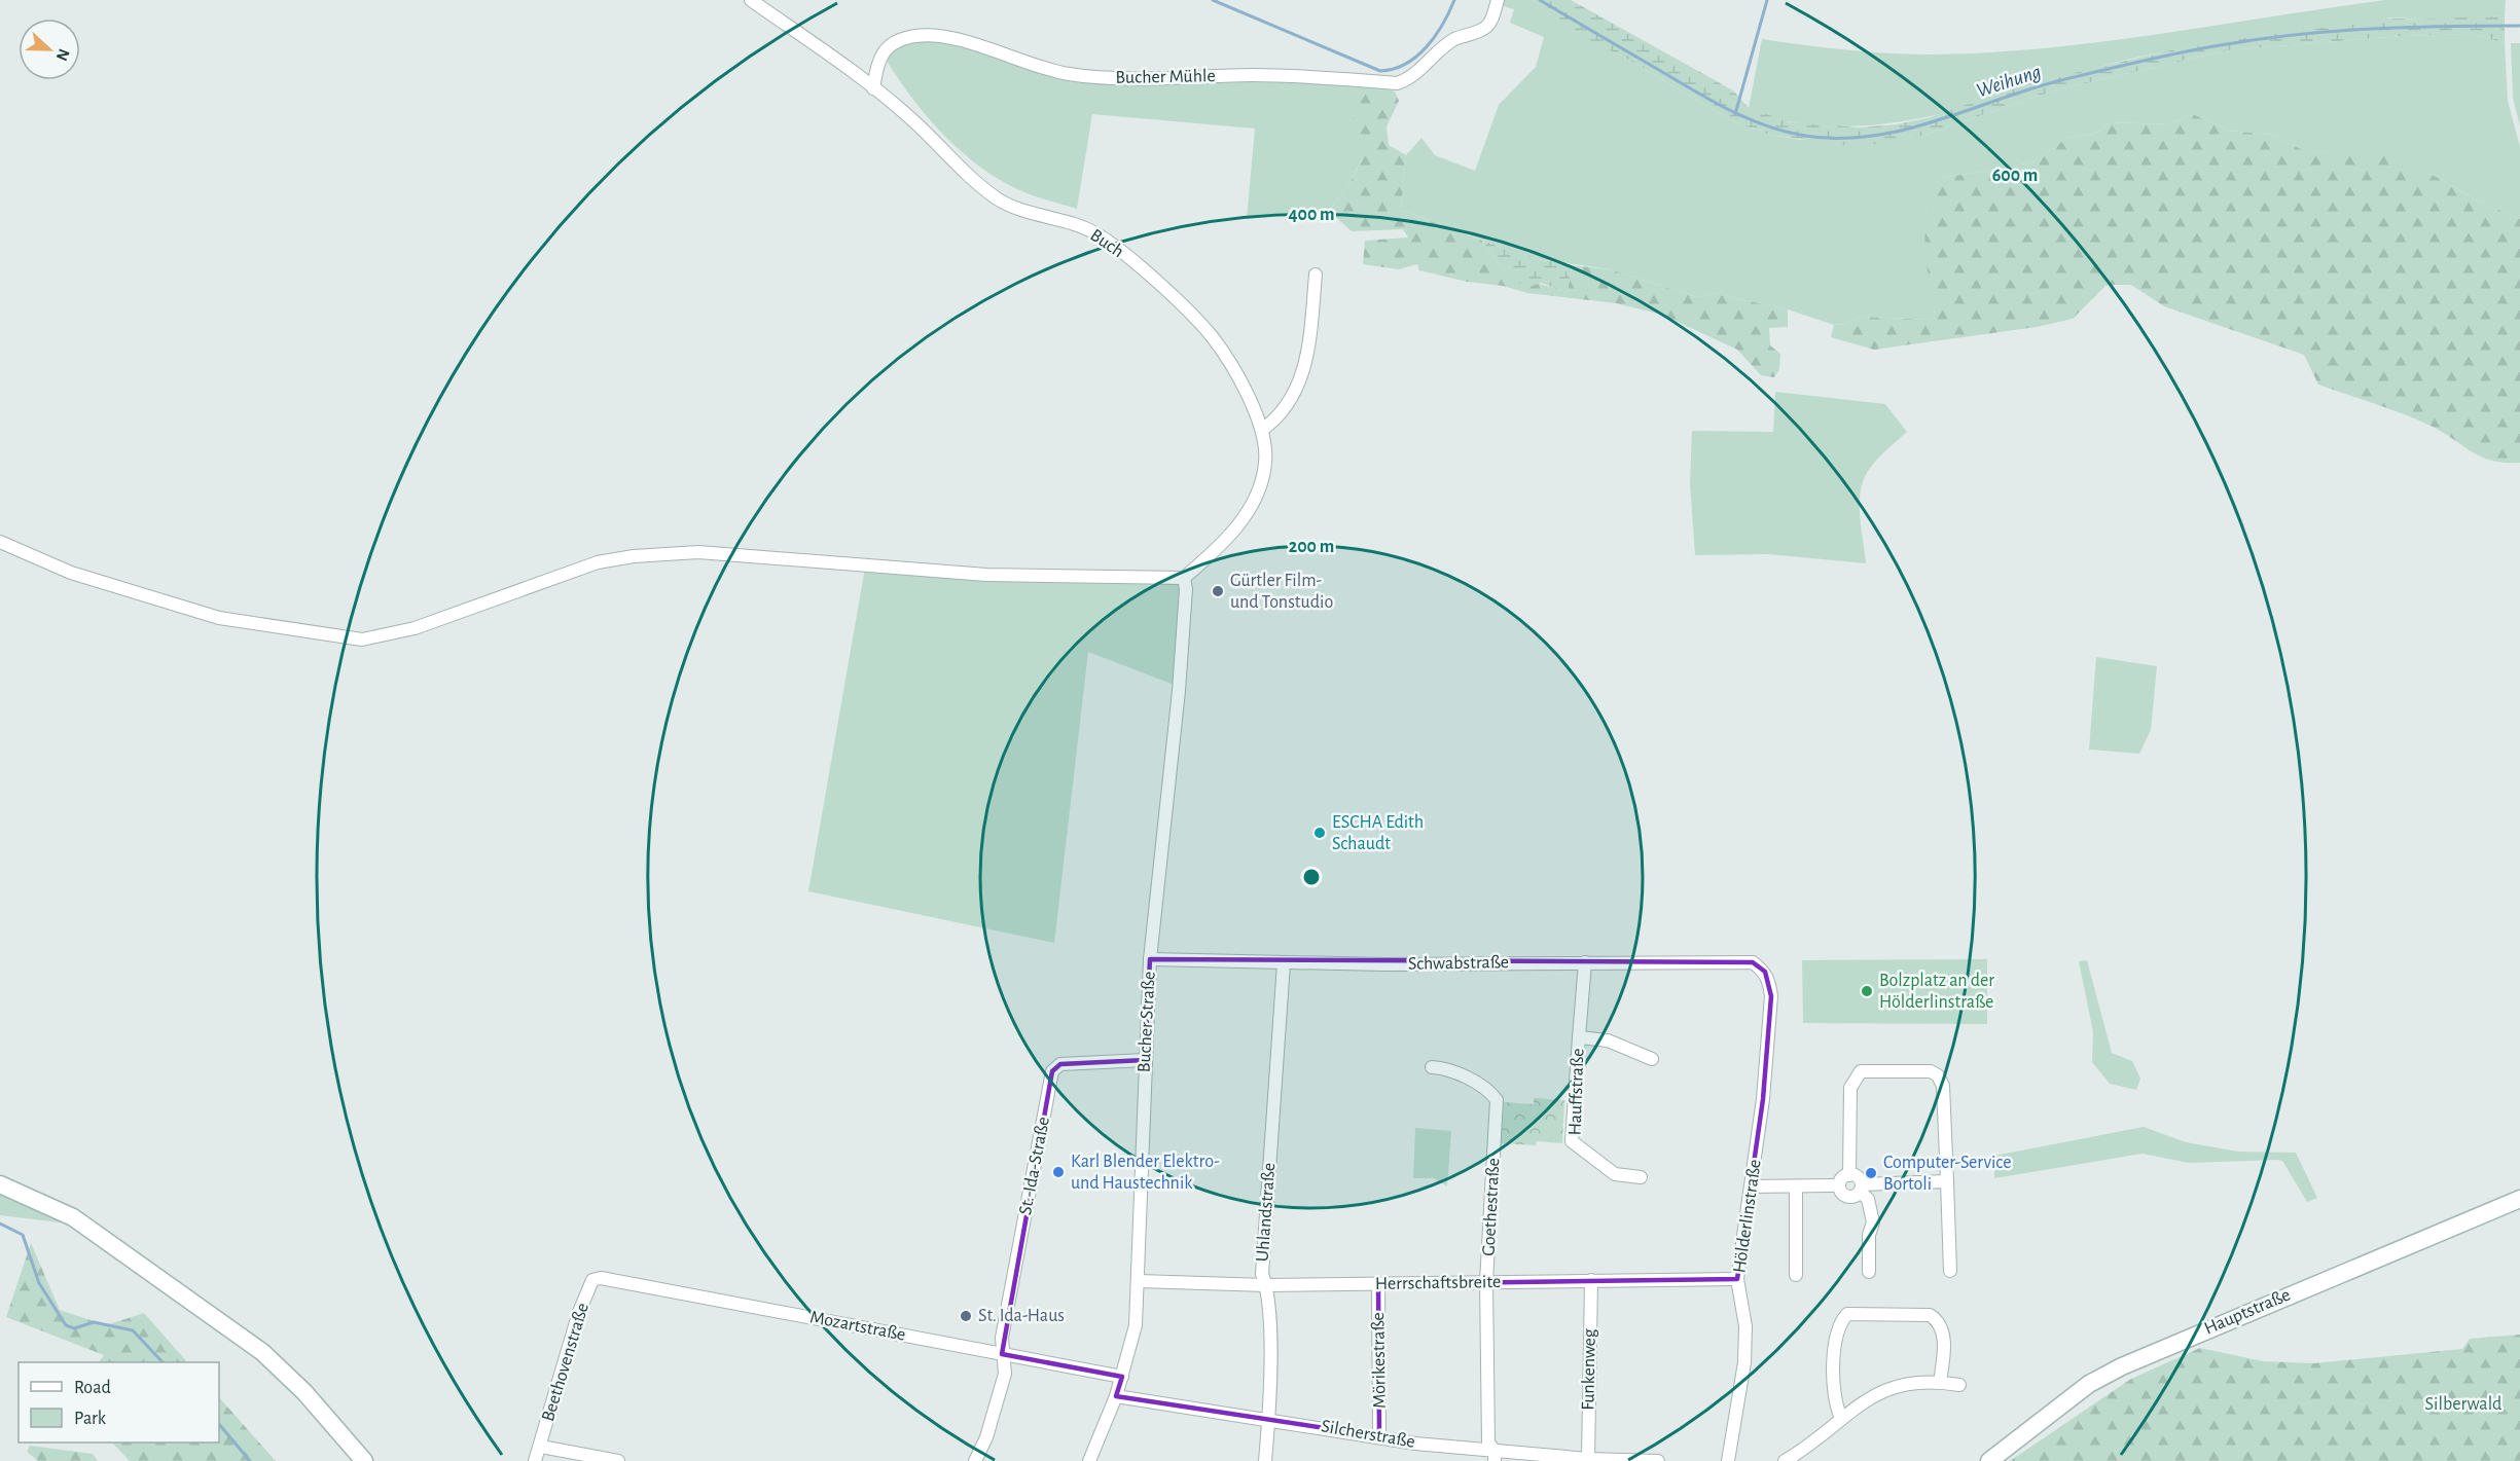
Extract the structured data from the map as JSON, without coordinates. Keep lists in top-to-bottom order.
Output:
{
  "streets": {
    "main road": ["Hauptstraße"],
    "street": [
      "Bucher Mühle",
      "Buch",
      "Schwabstraße",
      "Bucher Straße",
      "Hauffstraße",
      "St.-Ida-Straße",
      "Goethestraße",
      "Uhlandstraße",
      "Hölderlinstraße",
      "Herrschaftsbreite",
      "Mozartstraße",
      "Mörikestraße",
      "Beethovenstraße",
      "Funkenweg",
      "Silcherstraße"
    ]
  },
  "crossings": [
    ["Bucher Mühle", "Buch"],
    ["Buch", "Bucher Straße"],
    ["Schwabstraße", "Bucher Straße"],
    ["Schwabstraße", "Hauffstraße"],
    ["Schwabstraße", "Uhlandstraße"],
    ["Schwabstraße", "Hölderlinstraße"],
    ["Bucher Straße", "St.-Ida-Straße"],
    ["Bucher Straße", "Herrschaftsbreite"],
    ["Bucher Straße", "Mozartstraße"],
    ["Bucher Straße", "Silcherstraße"],
    ["St.-Ida-Straße", "Mozartstraße"],
    ["Goethestraße", "Herrschaftsbreite"],
    ["Goethestraße", "Silcherstraße"],
    ["Uhlandstraße", "Herrschaftsbreite"],
    ["Uhlandstraße", "Silcherstraße"],
    ["Hölderlinstraße", "Herrschaftsbreite"],
    ["Herrschaftsbreite", "Mörikestraße"],
    ["Herrschaftsbreite", "Funkenweg"],
    ["Mozartstraße", "Beethovenstraße"],
    ["Mörikestraße", "Silcherstraße"],
    ["Funkenweg", "Silcherstraße"]
  ],
  "water": ["Weihung"],
  "parks": ["Silberwald"],
  "places": [
    "Gürtler Film- und Tonstudio",
    "ESCHA Edith Schaudt",
    "Bolzplatz an der Hölderlinstraße",
    "Karl Blender Elektro- und Haustechnik",
    "Computer-Service Bortoli",
    "St. Ida-Haus"
  ],
  "legend": ["Road", "Park"],
  "north": "right",
  "rings": ["600 m", "400 m", "200 m"]
}
